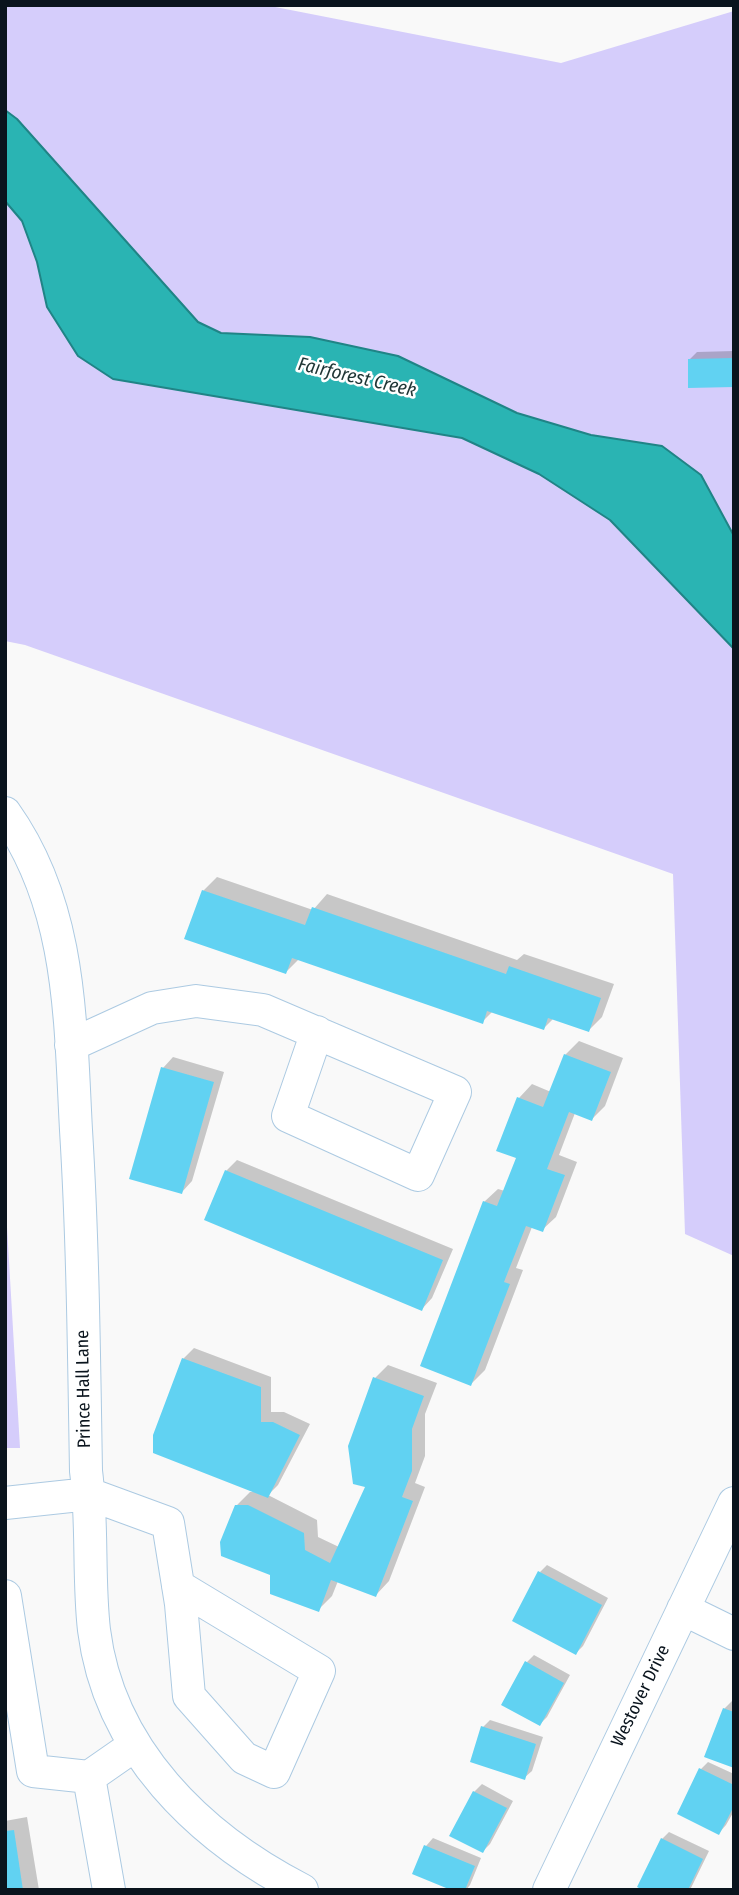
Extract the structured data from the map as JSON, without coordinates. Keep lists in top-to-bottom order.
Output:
{
  "streets": {
    "street": ["Prince Hall Lane", "Westover Drive"]
  },
  "water": ["Fairforest Creek"]
}
